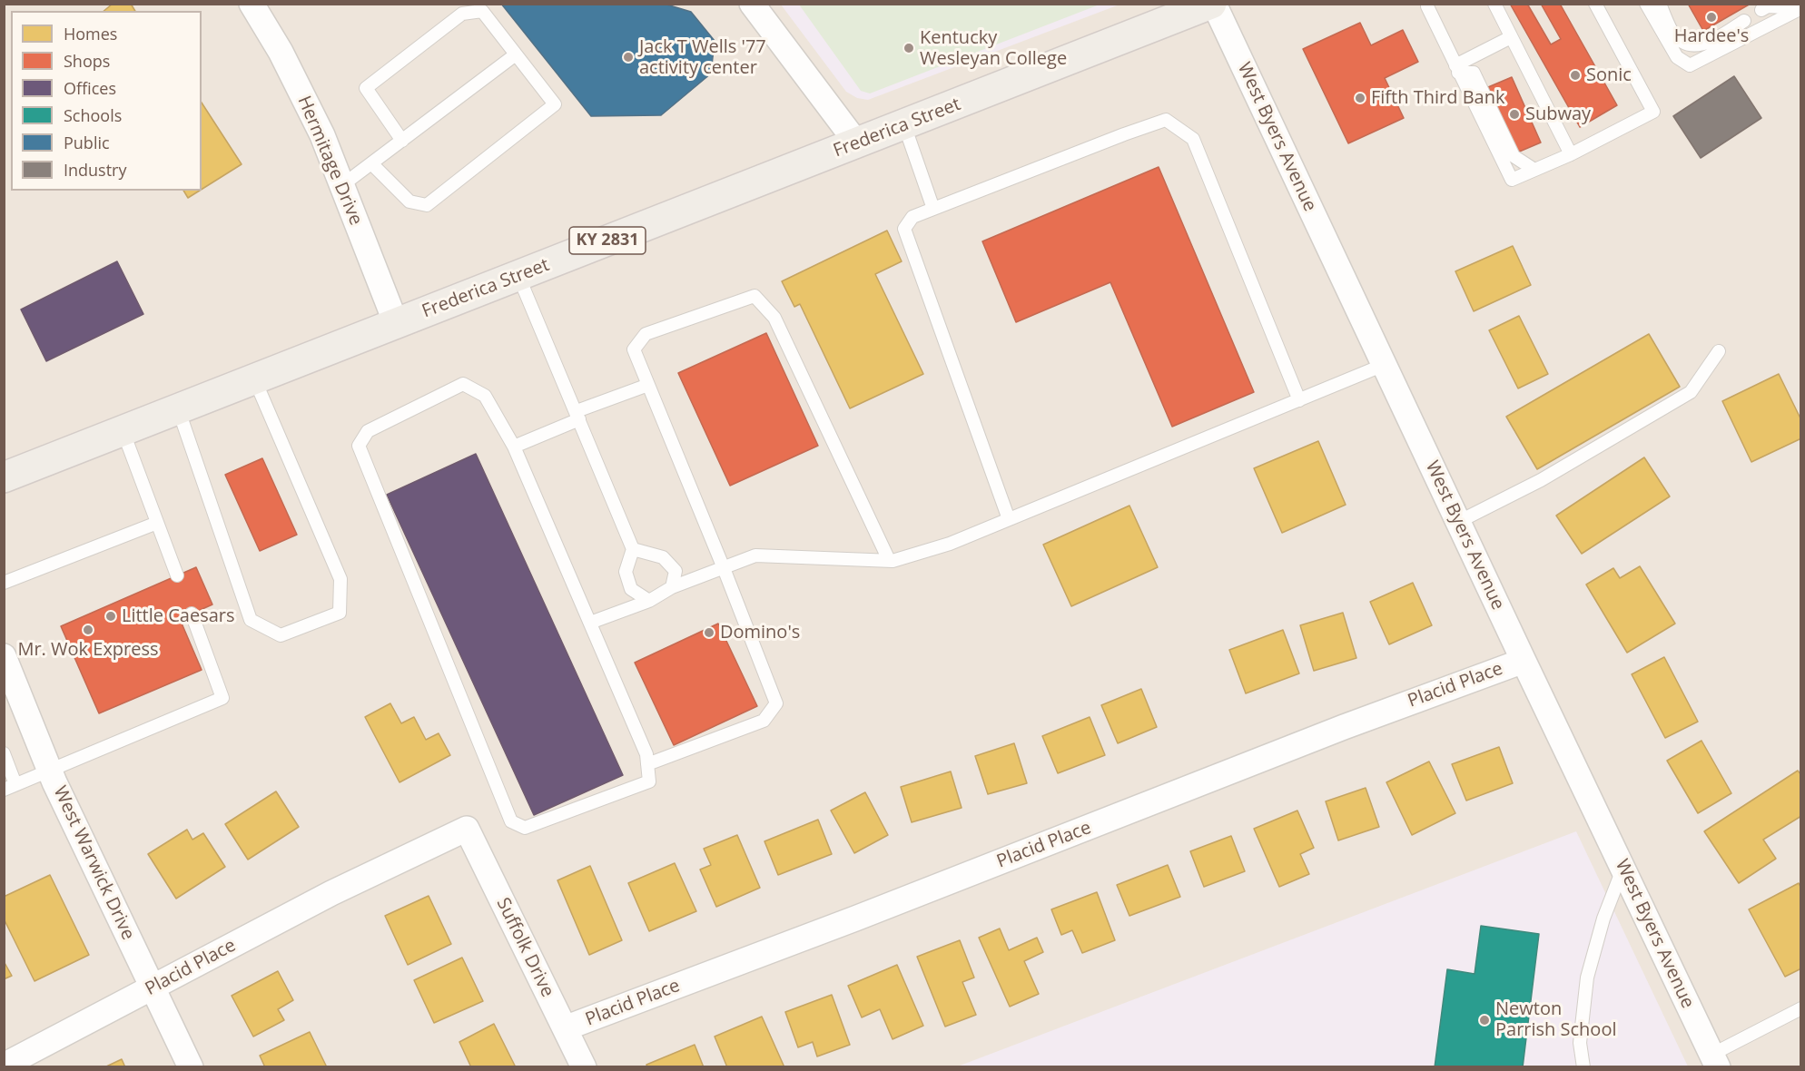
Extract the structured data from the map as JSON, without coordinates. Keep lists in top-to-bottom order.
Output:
{
  "streets": {
    "main road": ["Frederica Street", "KY 2831"],
    "street": [
      "West Byers Avenue",
      "Hermitage Drive",
      "Placid Place",
      "West Warwick Drive",
      "Suffolk Drive"
    ]
  },
  "crossings": [
    ["Frederica Street", "West Byers Avenue"],
    ["Frederica Street", "Hermitage Drive"],
    ["West Byers Avenue", "Placid Place"],
    ["Placid Place", "West Warwick Drive"],
    ["Placid Place", "Suffolk Drive"]
  ],
  "places": [
    "Hardee's",
    "Kentucky Wesleyan College",
    "Jack T Wells '77 activity center",
    "Sonic",
    "Fifth Third Bank",
    "Subway",
    "Little Caesars",
    "Mr. Wok Express",
    "Domino's",
    "Newton Parrish School"
  ],
  "legend": [
    "Homes",
    "Shops",
    "Offices",
    "Schools",
    "Public",
    "Industry"
  ]
}
